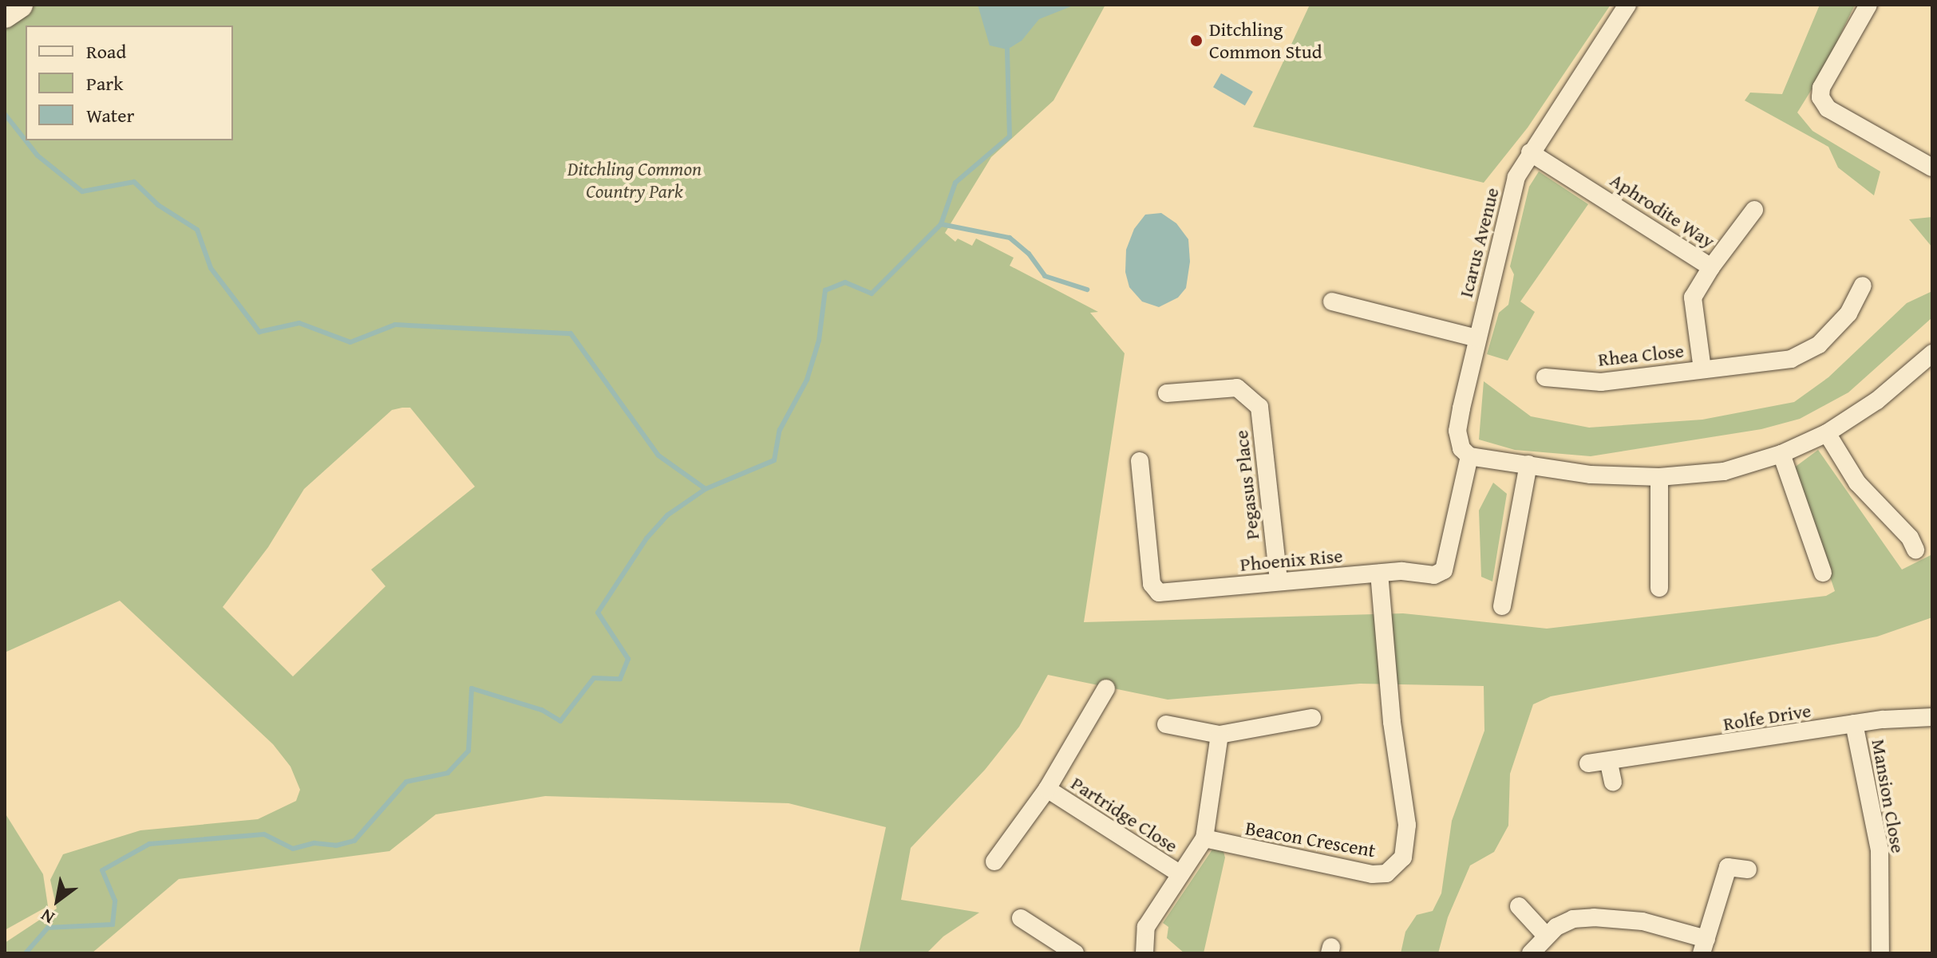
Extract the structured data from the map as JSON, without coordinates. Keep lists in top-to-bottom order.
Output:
{
  "streets": {
    "street": [
      "Aphrodite Way",
      "Icarus Avenue",
      "Rhea Close",
      "Pegasus Place",
      "Phoenix Rise",
      "Rolfe Drive",
      "Mansion Close",
      "Partridge Close",
      "Beacon Crescent"
    ]
  },
  "crossings": [
    ["Aphrodite Way", "Icarus Avenue"],
    ["Aphrodite Way", "Rhea Close"],
    ["Icarus Avenue", "Phoenix Rise"],
    ["Pegasus Place", "Phoenix Rise"],
    ["Phoenix Rise", "Beacon Crescent"],
    ["Rolfe Drive", "Mansion Close"]
  ],
  "parks": ["Ditchling Common Country Park"],
  "places": ["Ditchling Common Stud"],
  "legend": ["Road", "Park", "Water"],
  "north": "bottom left"
}
